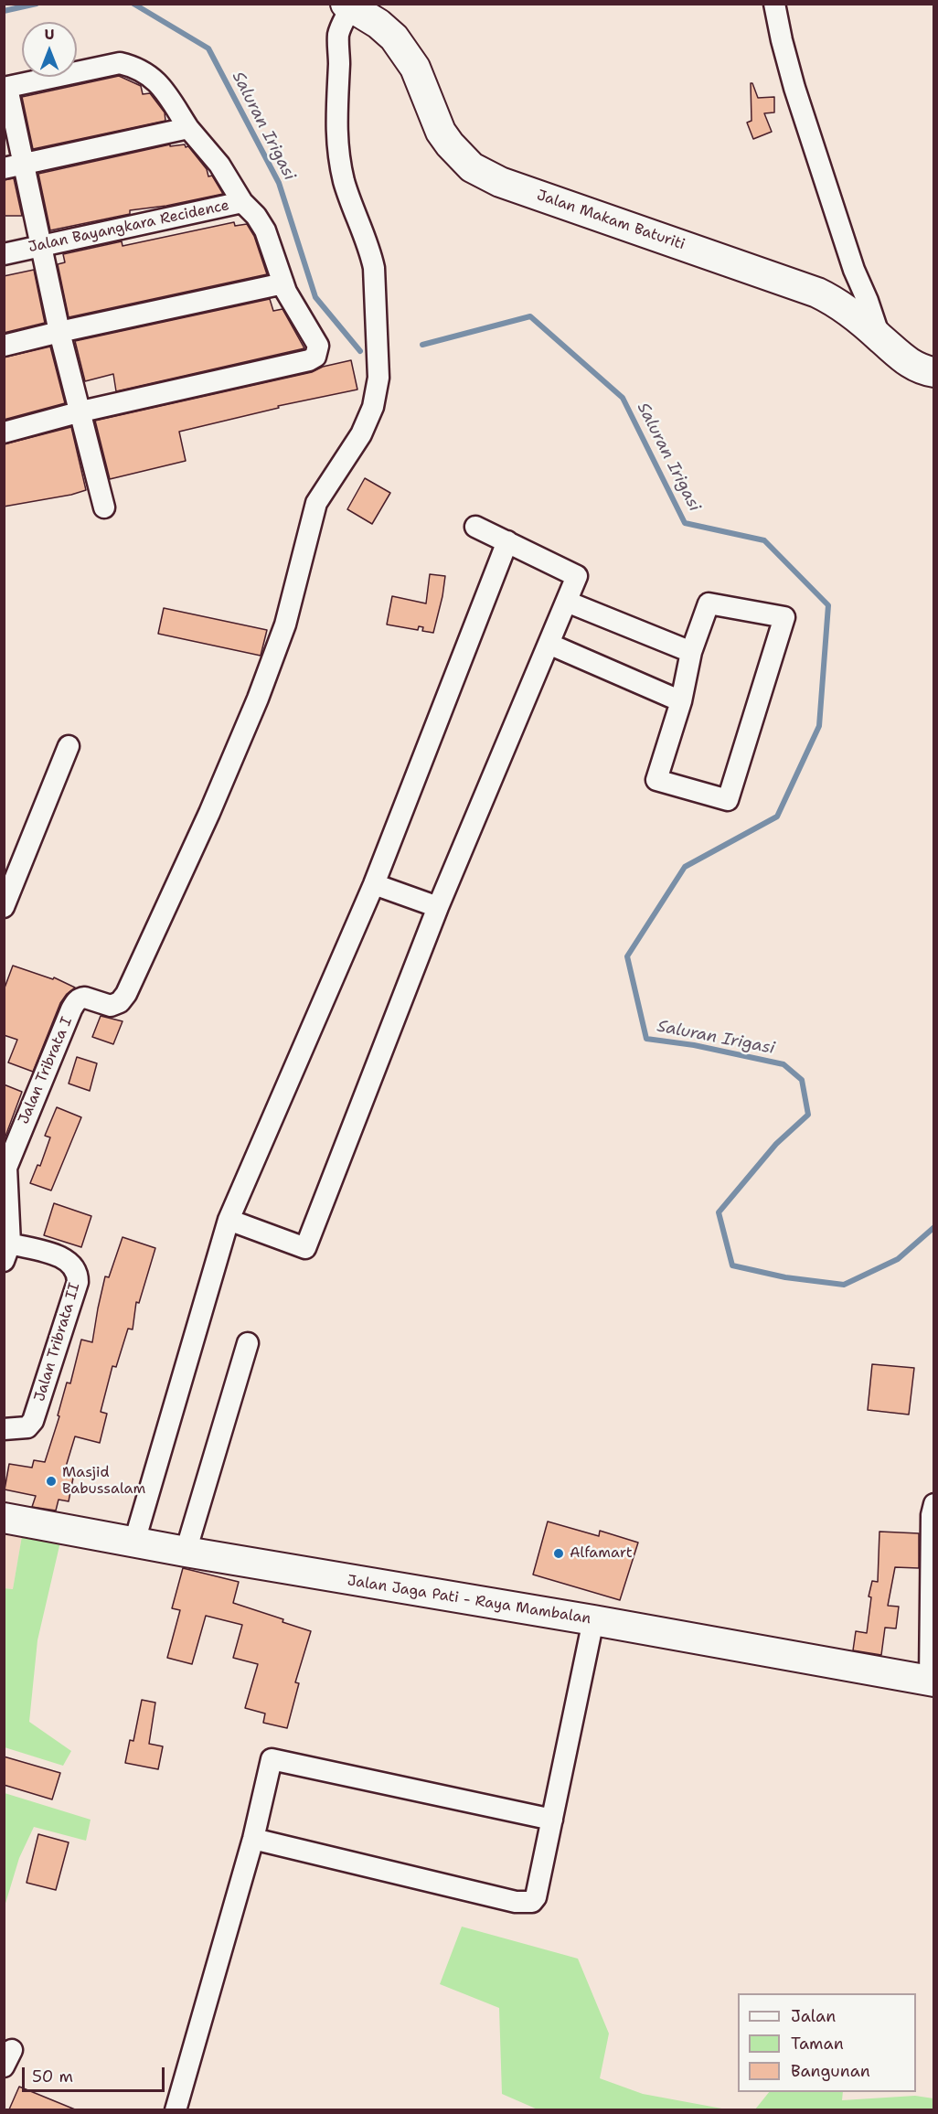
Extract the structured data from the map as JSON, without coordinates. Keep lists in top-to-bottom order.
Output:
{
  "streets": {
    "street": [
      "Jalan Makam Baturiti",
      "Jalan Bayangkara Recidence",
      "Jalan Tribrata I",
      "Jalan Tribrata II",
      "Jalan Jaga Pati - Raya Mambalan"
    ]
  },
  "crossings": [
    ["Jalan Makam Baturiti", "Jalan Tribrata I"],
    ["Jalan Tribrata I", "Jalan Tribrata II"]
  ],
  "water": ["Saluran Irigasi"],
  "places": ["Masjid Babussalam", "Alfamart"],
  "legend": ["Jalan", "Taman", "Bangunan"],
  "scale_bar": "50 m",
  "north": "top"
}
